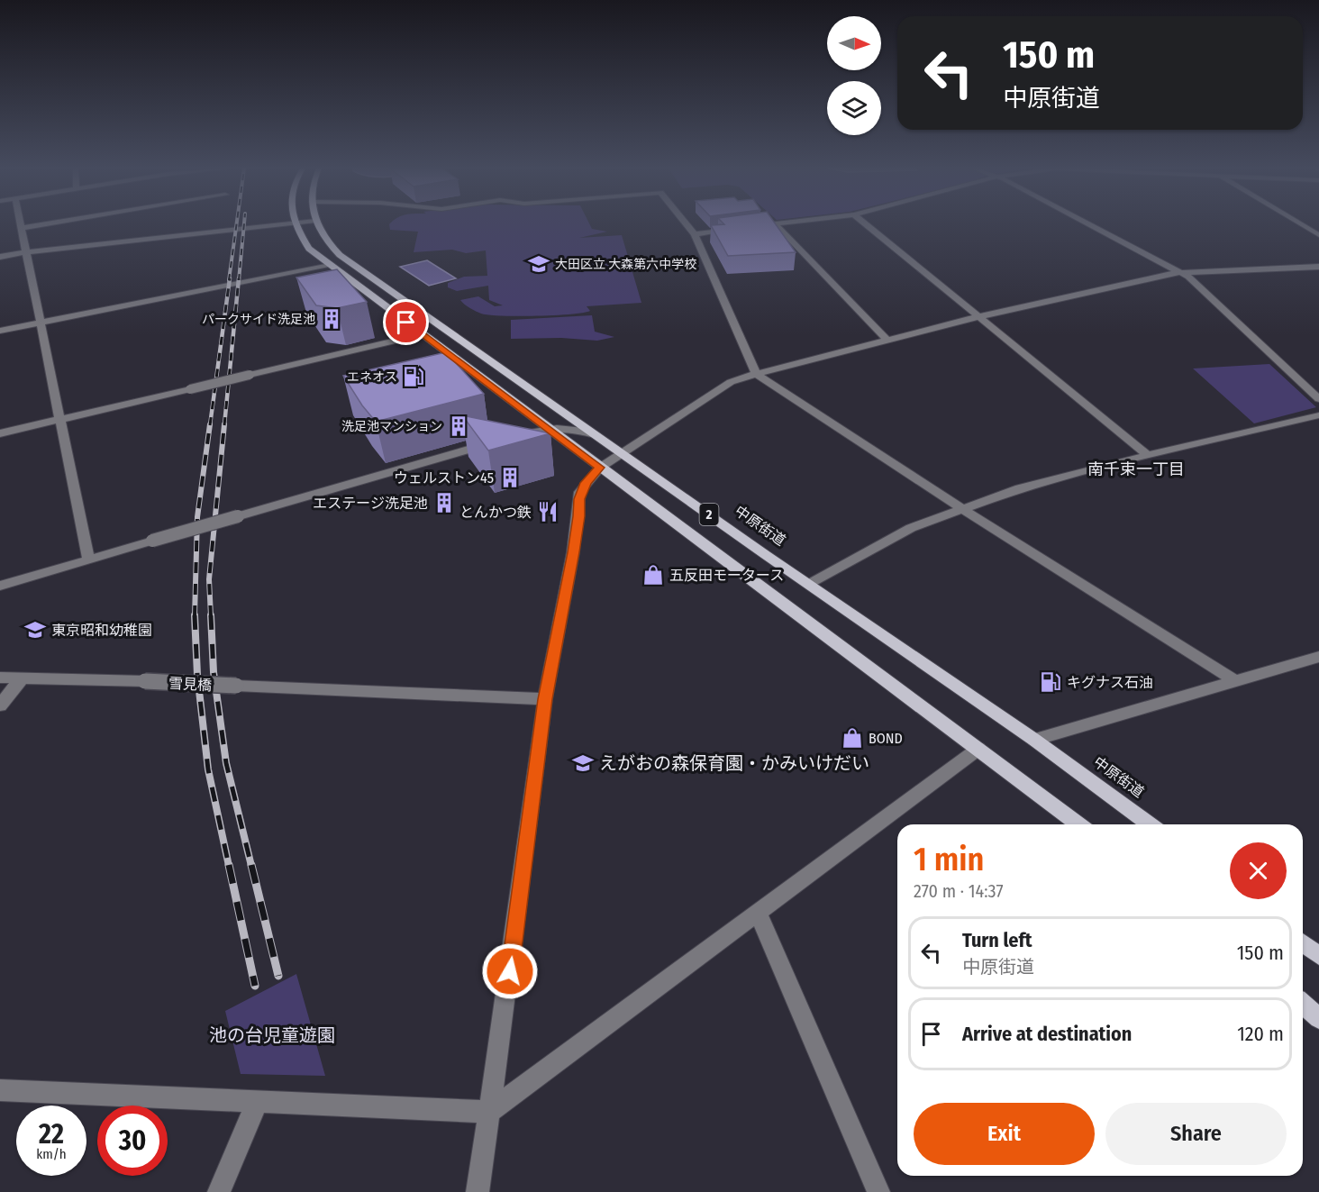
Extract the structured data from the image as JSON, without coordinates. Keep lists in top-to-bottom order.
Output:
{
  "streets": {
    "main road": ["2", "中原街道"],
    "street": ["雪見橋"]
  },
  "districts": ["南千束一丁目"],
  "parks": ["池の台児童遊園"],
  "places": {
    "school or university": ["大田区立 大森第六中学校", "東京昭和幼稚園", "えがおの森保育園・かみいけだい"],
    "building": [
      "パークサイド洗足池",
      "洗足池マンション",
      "ウェルストン45",
      "エステージ洗足池"
    ],
    "fuel station": ["エネオス", "キグナス石油"],
    "restaurant": ["とんかつ鉄"],
    "shop": ["五反田モータース", "BOND"]
  },
  "north": "right",
  "page": {
    "turn": ["150 m", "中原街道"],
    "heading": ["1 min", "270 m · 14:37"],
    "list": [
      {
        "name": "Turn left",
        "note": "中原街道",
        "value": "150 m"
      },
      {
        "name": "Arrive at destination",
        "value": "120 m"
      }
    ],
    "buttons": ["Exit", "Share"],
    "speed": "22 km/h",
    "limit": "30"
  }
}
